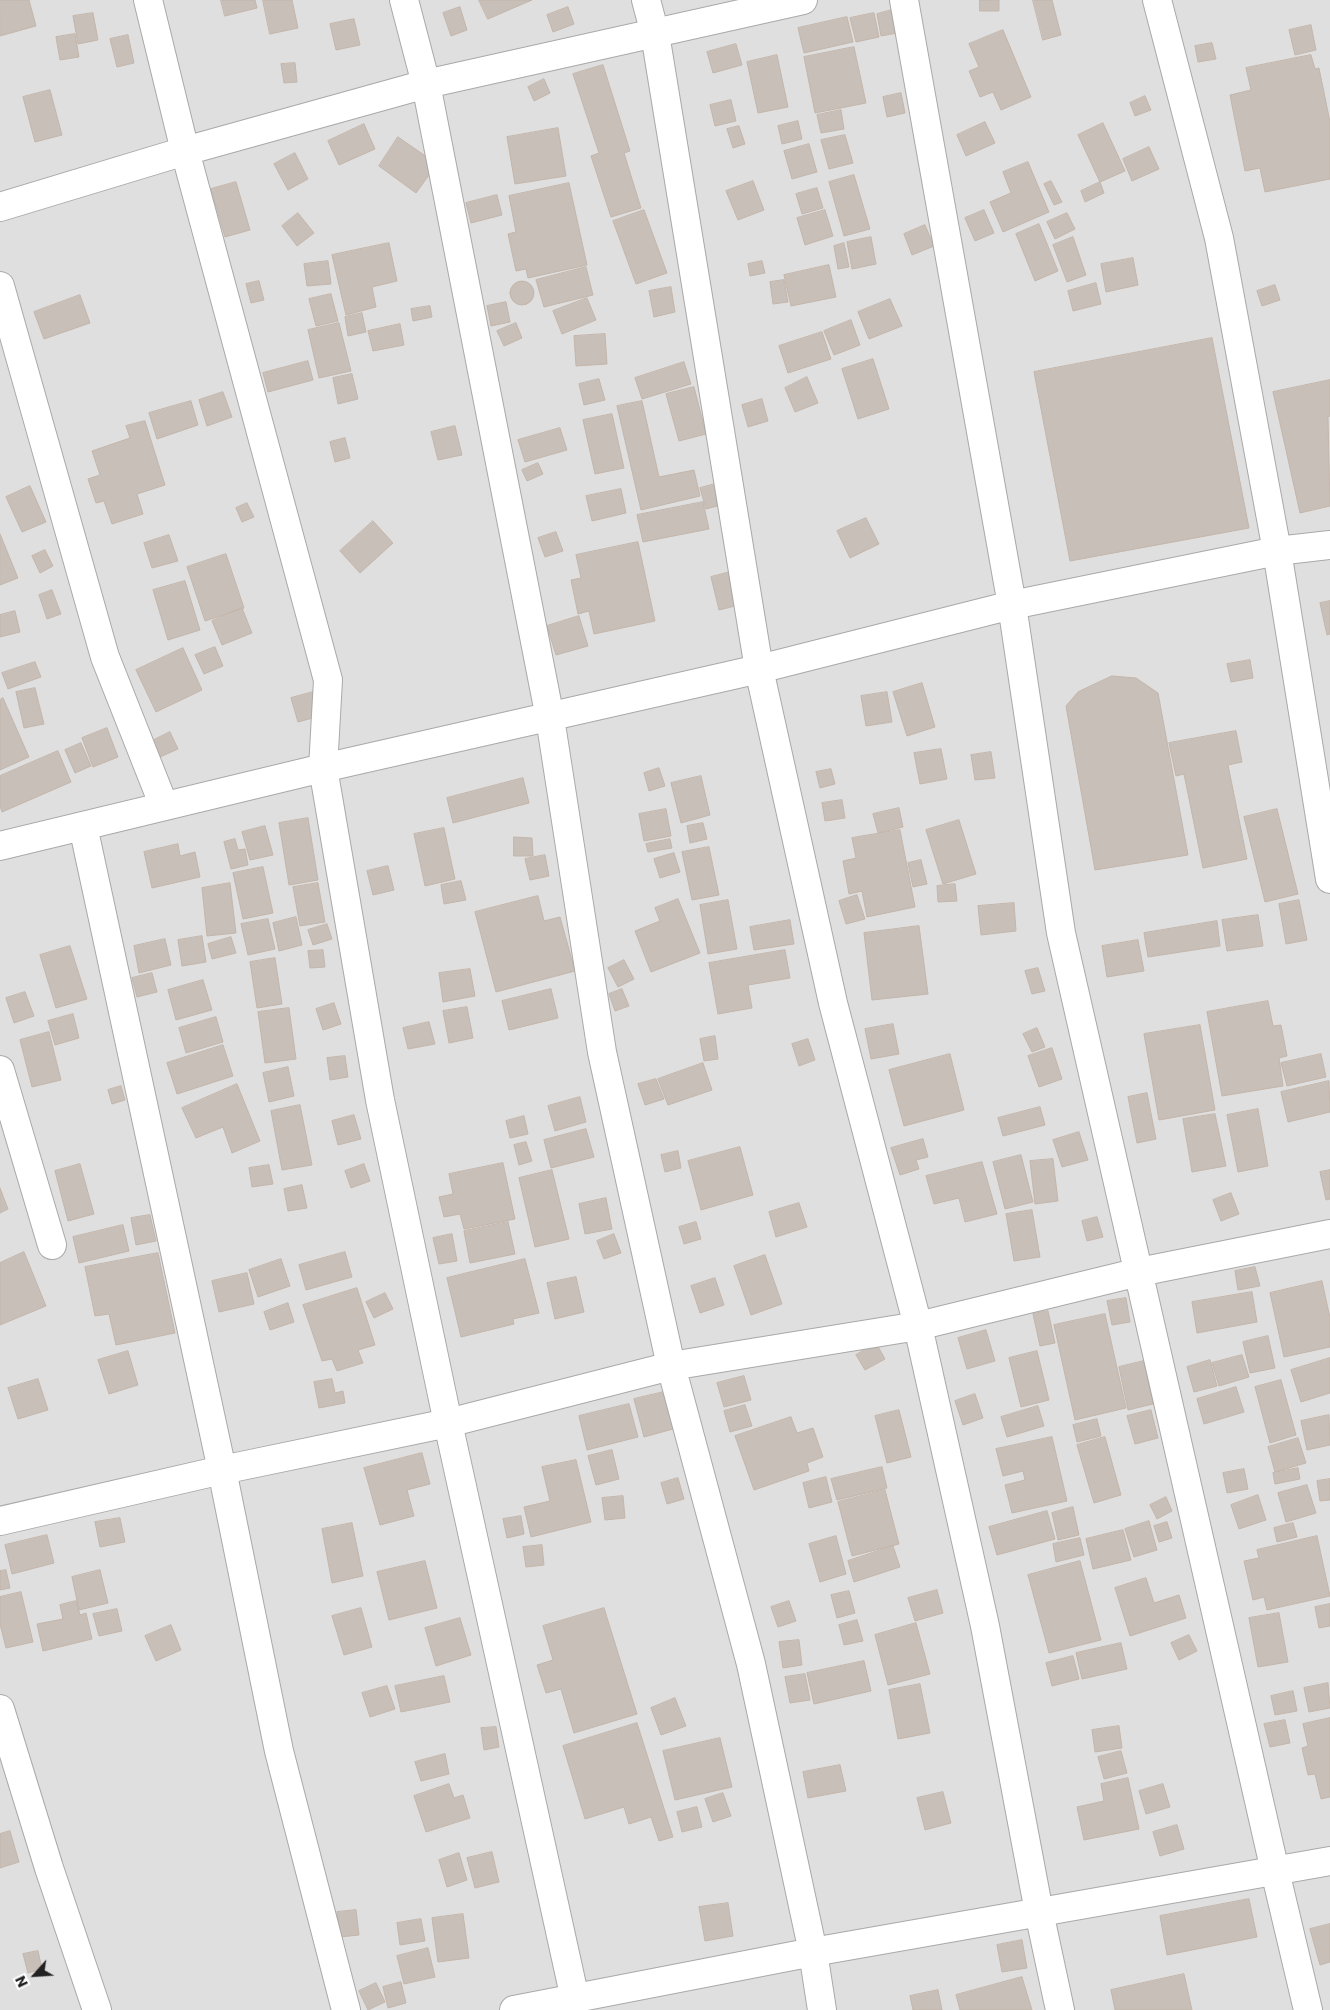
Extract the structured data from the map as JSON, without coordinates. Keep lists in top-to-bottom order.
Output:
{
  "north": "bottom left"
}
